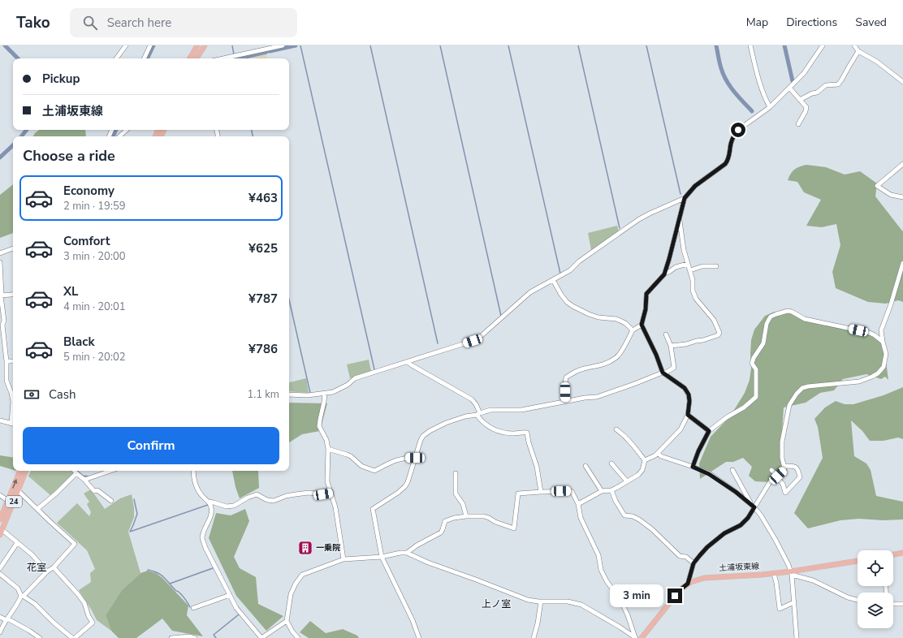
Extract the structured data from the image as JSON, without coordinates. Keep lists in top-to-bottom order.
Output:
{
  "streets": {
    "main road": ["24", "土浦坂東線"]
  },
  "districts": ["花室", "上ノ室"],
  "places": {
    "building": ["一乗院"]
  },
  "page": {
    "header": "Tako",
    "search": "Search here",
    "nav": ["Map", "Directions", "Saved"],
    "banner": ["Pickup", "土浦坂東線"],
    "heading": "Choose a ride",
    "list": [
      {
        "name": "Economy",
        "note": "2 min · 19:59",
        "value": "¥463"
      },
      {
        "name": "Comfort",
        "note": "3 min · 20:00",
        "value": "¥625"
      },
      {
        "name": "XL",
        "note": "4 min · 20:01",
        "value": "¥787"
      },
      {
        "name": "Black",
        "note": "5 min · 20:02",
        "value": "¥786"
      }
    ],
    "pay": ["Cash", "1.1 km"],
    "buttons": "Confirm",
    "bubble": "3 min"
  }
}
